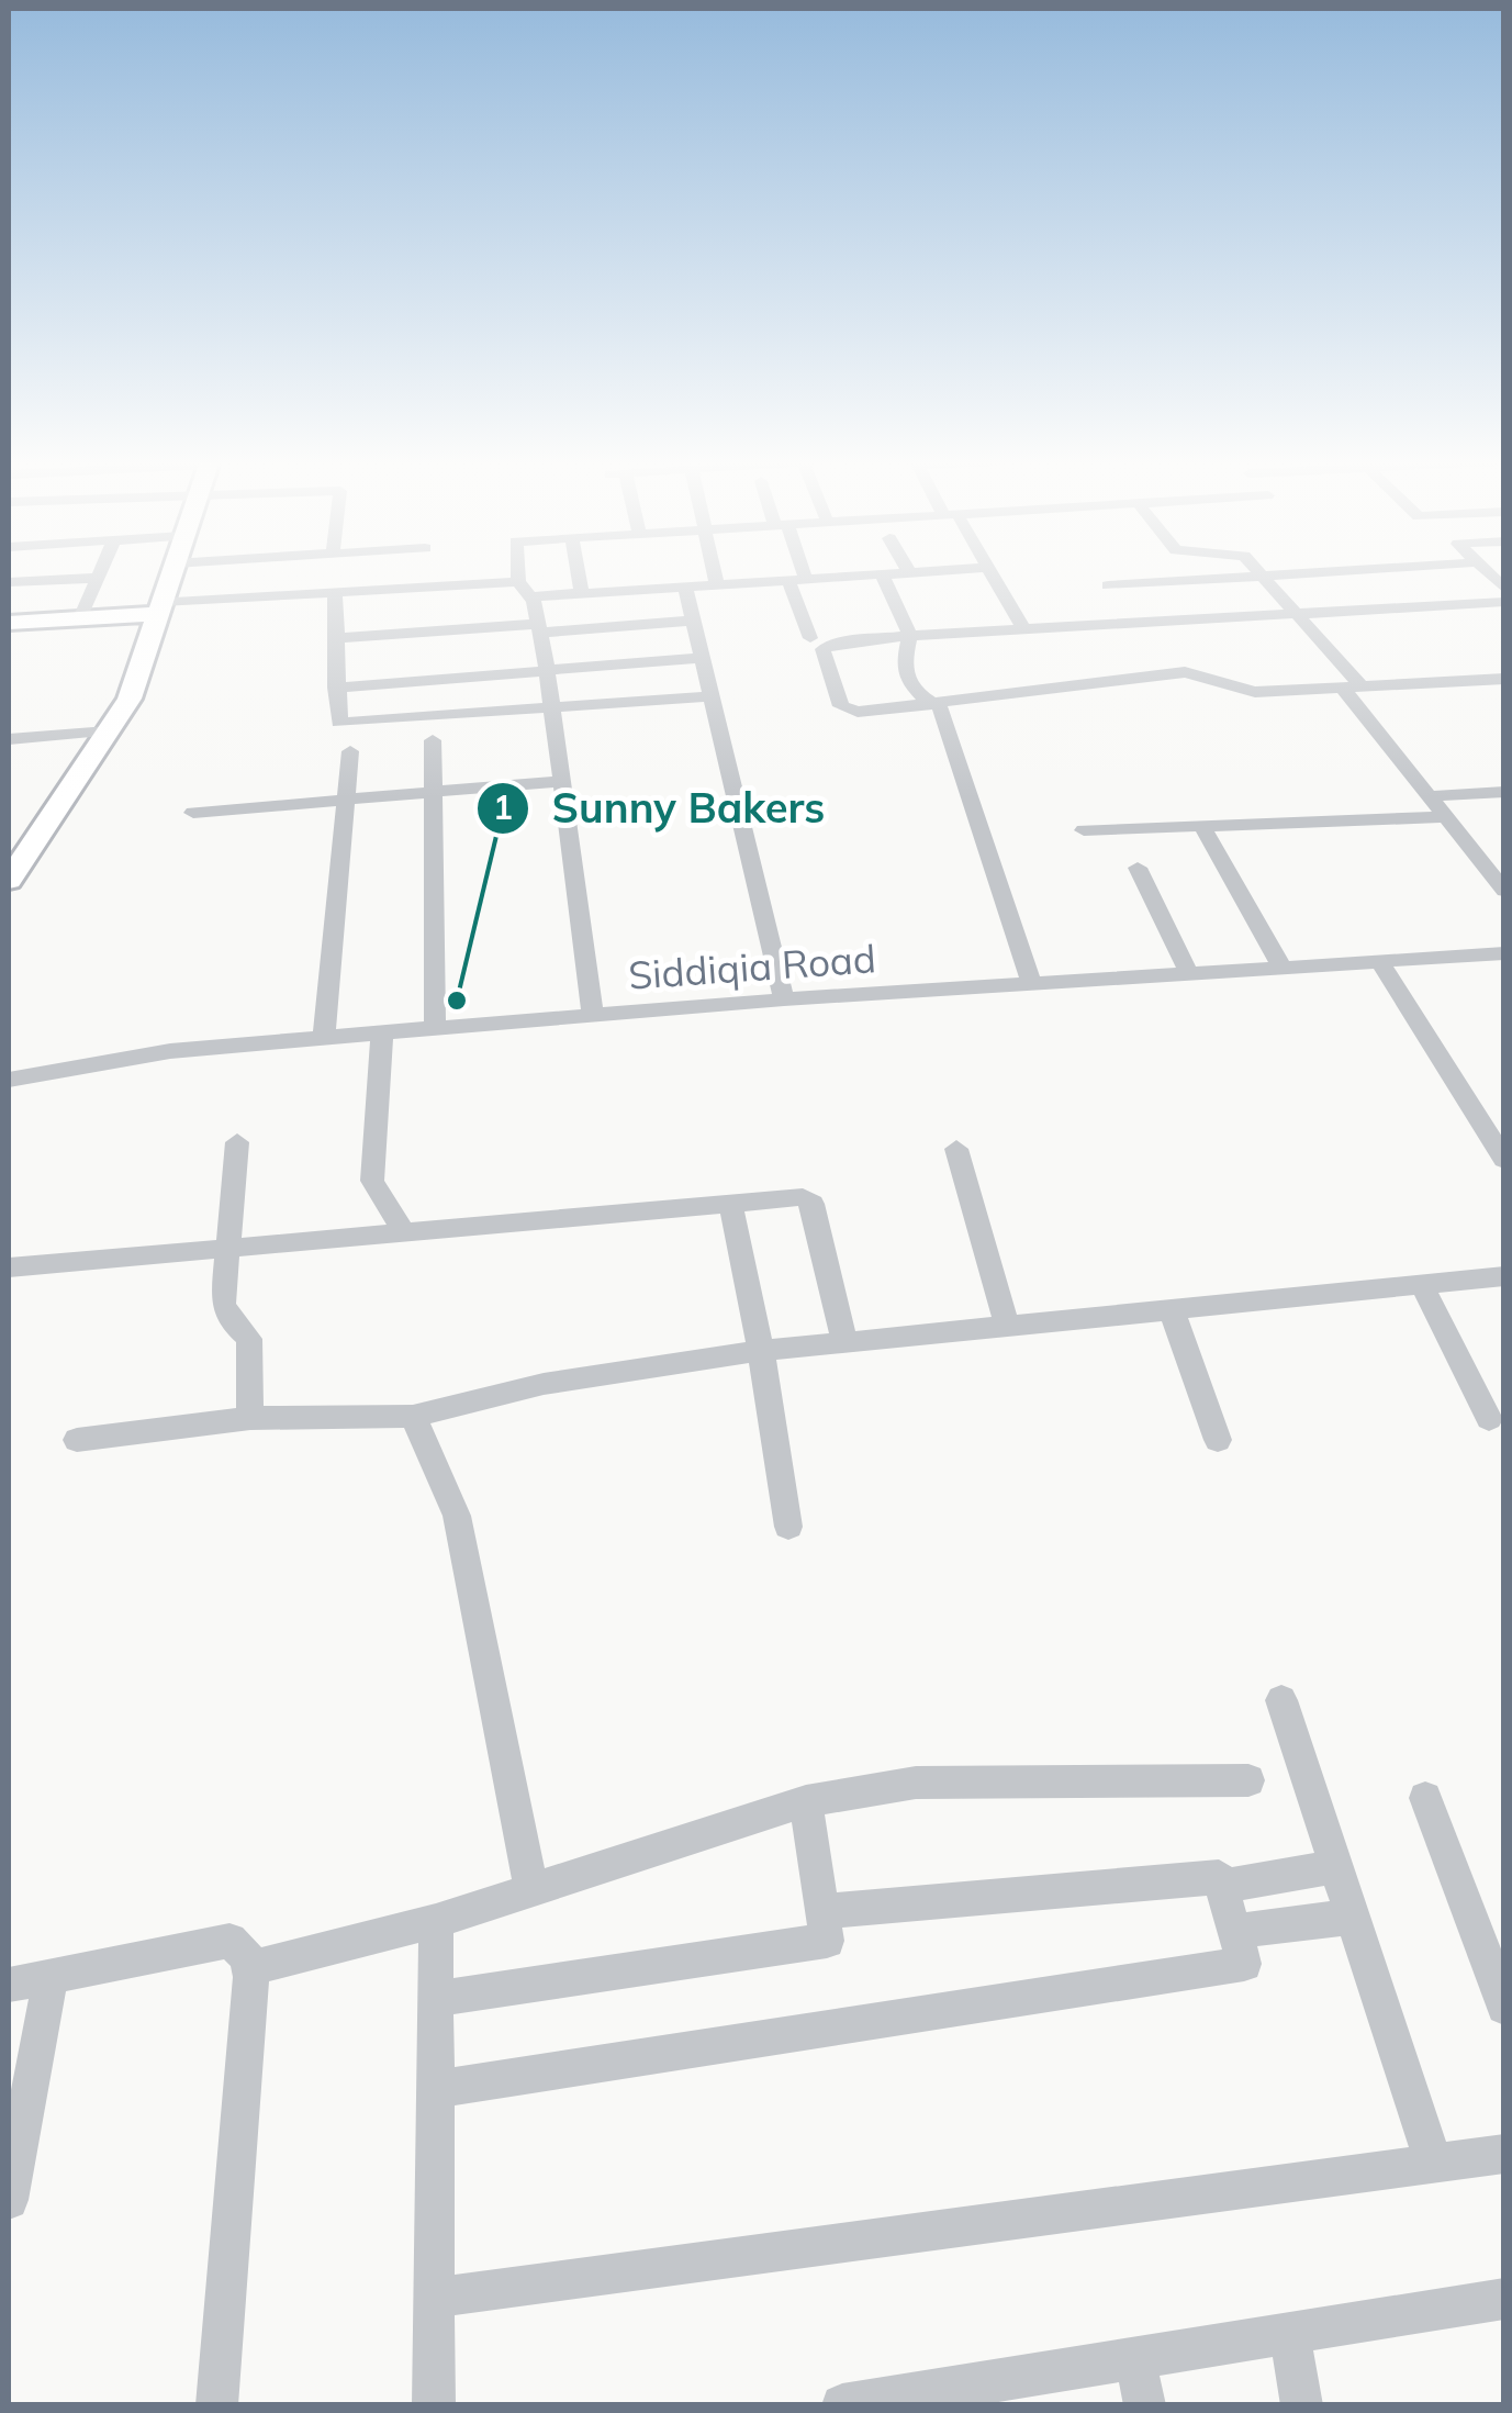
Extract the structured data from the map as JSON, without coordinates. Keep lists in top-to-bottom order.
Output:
{
  "streets": {
    "street": ["Siddiqia Road"]
  },
  "places": ["Sunny Bakers"]
}
